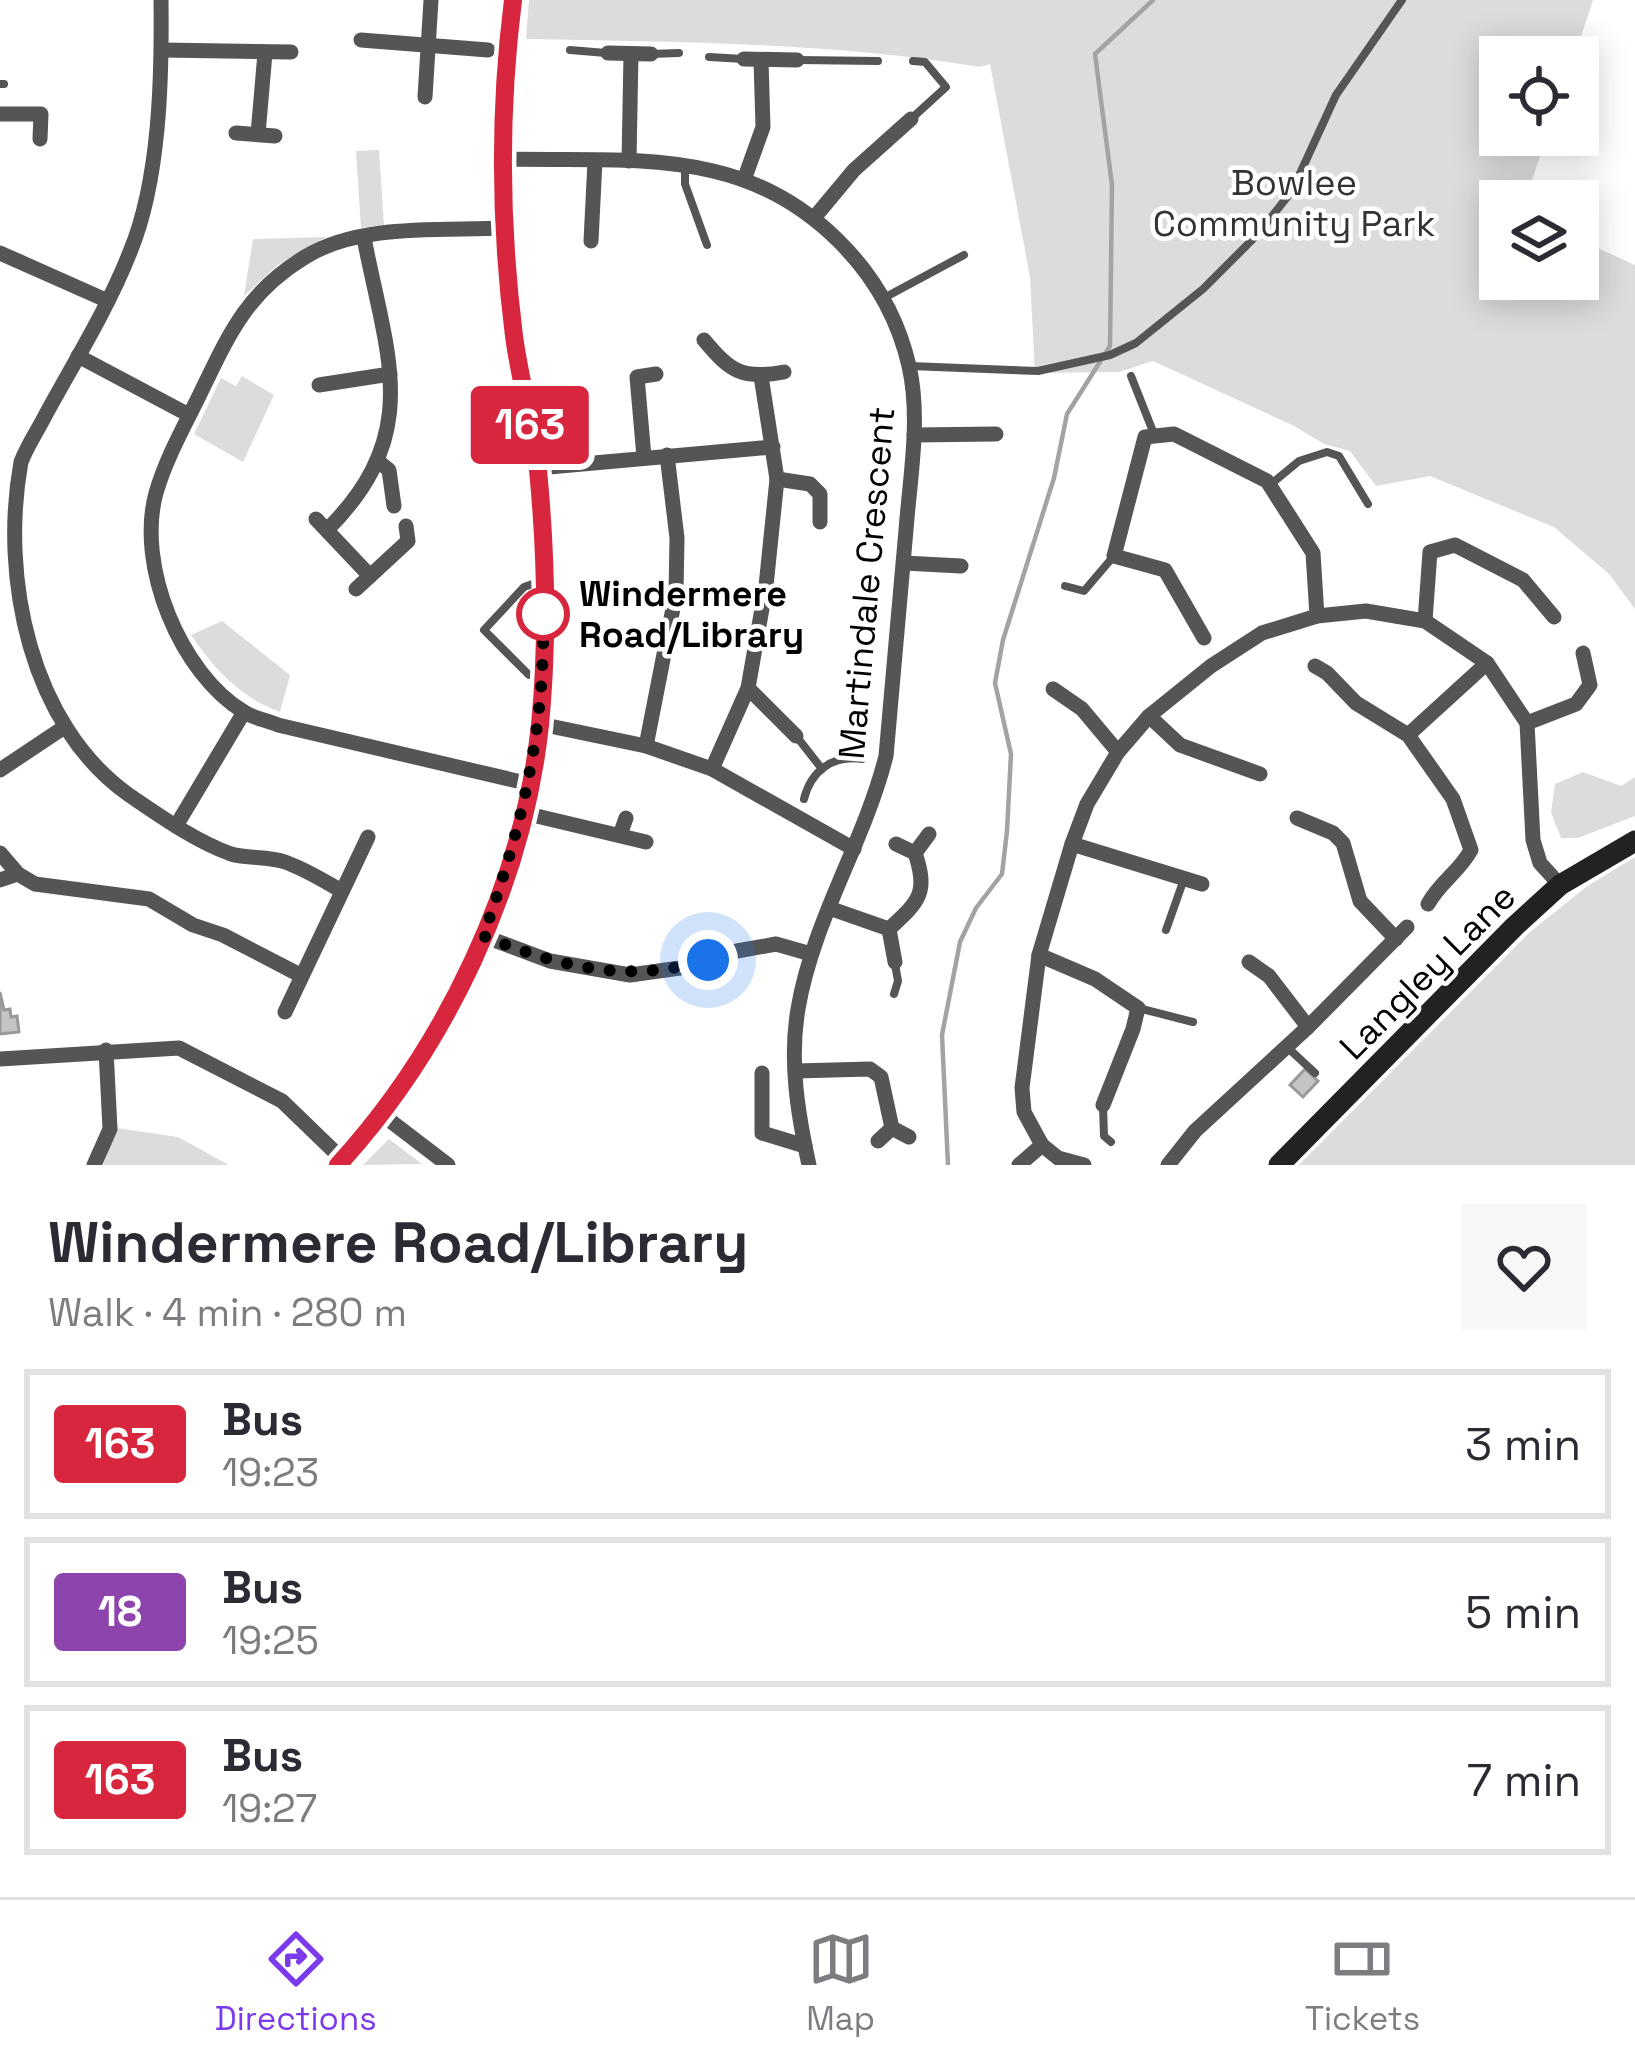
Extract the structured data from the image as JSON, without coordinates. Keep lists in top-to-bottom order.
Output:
{
  "streets": {
    "street": ["Martindale Crescent", "Langley Lane"]
  },
  "parks": ["Bowlee Community Park"],
  "places": ["Windermere Road/Library"],
  "lines": ["bus line 163"],
  "page": {
    "on_map": "163",
    "heading": ["Windermere Road/Library", "Walk · 4 min · 280 m"],
    "list": [
      {
        "mark": "163",
        "name": "Bus",
        "note": "19:23",
        "value": "3 min"
      },
      {
        "mark": "18",
        "name": "Bus",
        "note": "19:25",
        "value": "5 min"
      },
      {
        "mark": "163",
        "name": "Bus",
        "note": "19:27",
        "value": "7 min"
      }
    ],
    "tabs": ["Directions", "Map", "Tickets"]
  }
}
